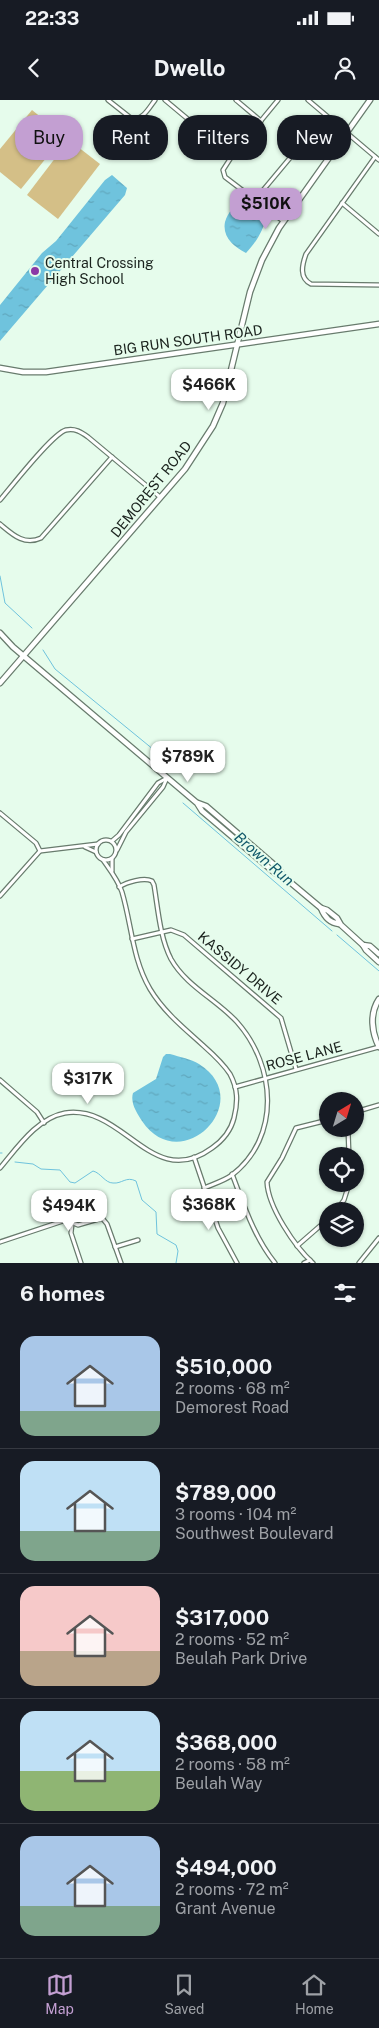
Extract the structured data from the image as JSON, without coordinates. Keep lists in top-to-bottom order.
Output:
{
  "streets": {
    "street": [
      "BIG RUN SOUTH ROAD",
      "DEMOREST ROAD",
      "KASSIDY DRIVE",
      "ROSE LANE"
    ]
  },
  "crossings": [
    ["BIG RUN SOUTH ROAD", "DEMOREST ROAD"],
    ["KASSIDY DRIVE", "ROSE LANE"]
  ],
  "water": ["Brown Run"],
  "places": ["Central Crossing High School"],
  "north": "top right",
  "page": {
    "status": "22:33",
    "header": "Dwello",
    "chip": [
      "Buy",
      "Rent",
      "Filters",
      "New"
    ],
    "price": [
      "$510K",
      "$466K",
      "$789K",
      "$317K",
      "$368K",
      "$494K"
    ],
    "heading": "6 homes",
    "list": [
      {
        "name": "$510,000",
        "note": "2 rooms · 68 m² · Demorest Road"
      },
      {
        "name": "$789,000",
        "note": "3 rooms · 104 m² · Southwest Boulevard"
      },
      {
        "name": "$317,000",
        "note": "2 rooms · 52 m² · Beulah Park Drive"
      },
      {
        "name": "$368,000",
        "note": "2 rooms · 58 m² · Beulah Way"
      },
      {
        "name": "$494,000",
        "note": "2 rooms · 72 m² · Grant Avenue"
      }
    ],
    "tabs": ["Map", "Saved", "Home"]
  }
}
